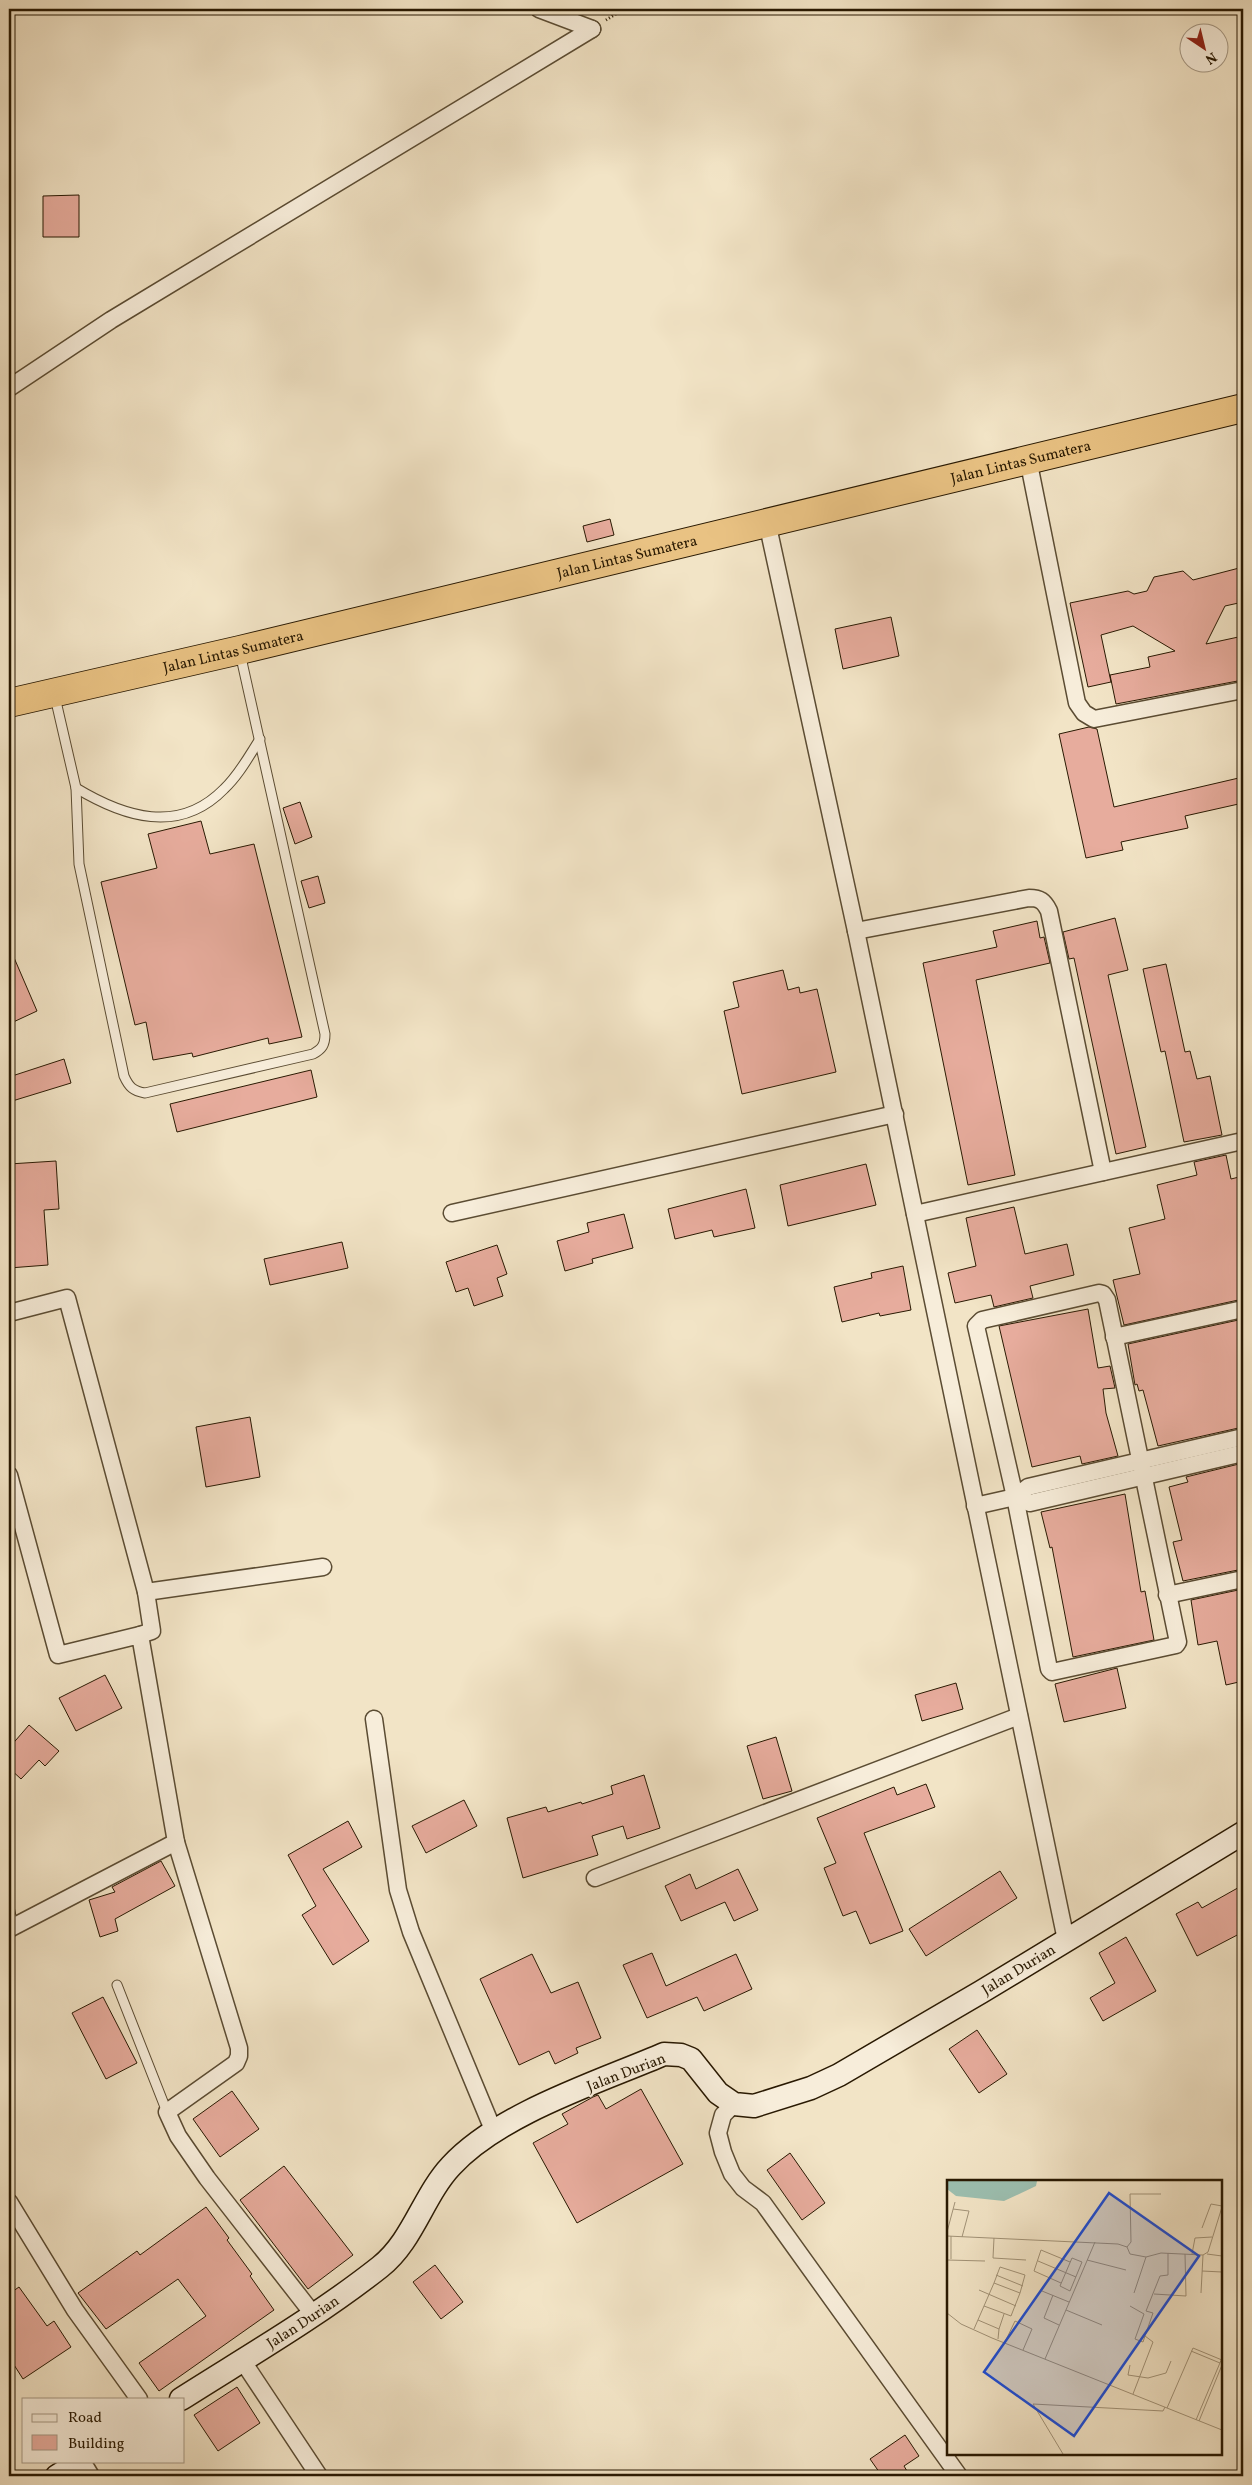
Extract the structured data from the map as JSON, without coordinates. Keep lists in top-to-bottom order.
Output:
{
  "streets": {
    "highway": ["Jalan Lintas Sumatera"],
    "street": ["Jalan Durian"]
  },
  "legend": ["Road", "Building"],
  "north": "bottom right"
}
